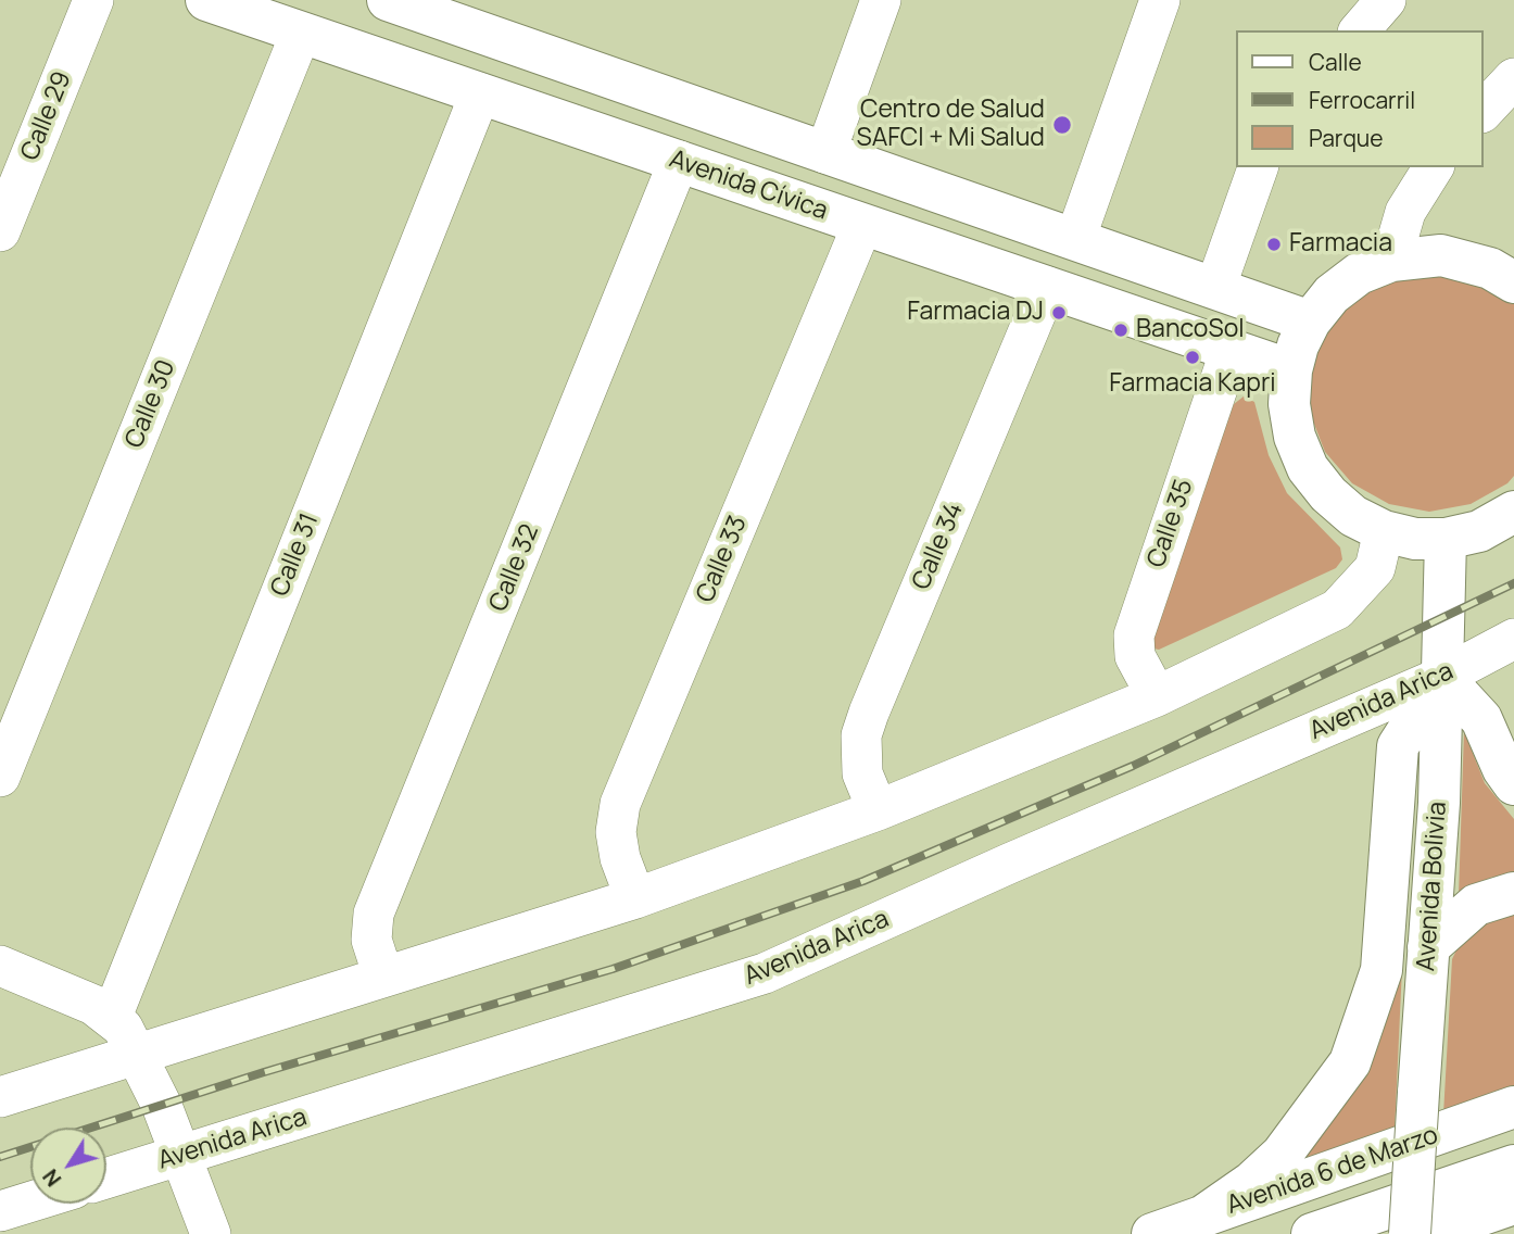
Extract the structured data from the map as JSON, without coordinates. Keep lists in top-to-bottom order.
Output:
{
  "streets": {
    "main road": ["Avenida Cívica", "Avenida Bolivia", "Avenida 6 de Marzo"],
    "street": [
      "Calle 29",
      "Calle 30",
      "Calle 35",
      "Calle 34",
      "Calle 31",
      "Calle 33",
      "Calle 32",
      "Avenida Arica"
    ]
  },
  "crossings": [
    ["Avenida Cívica", "Calle 30"],
    ["Avenida Cívica", "Calle 35"],
    ["Avenida Cívica", "Calle 34"],
    ["Avenida Cívica", "Calle 31"],
    ["Avenida Cívica", "Calle 33"],
    ["Avenida Cívica", "Calle 32"],
    ["Avenida Arica", "Avenida Bolivia"]
  ],
  "places": [
    "Centro de Salud SAFCI + Mi Salud",
    "Farmacia",
    "Farmacia DJ",
    "BancoSol",
    "Farmacia Kapri"
  ],
  "legend": ["Calle", "Ferrocarril", "Parque"],
  "north": "bottom left"
}
